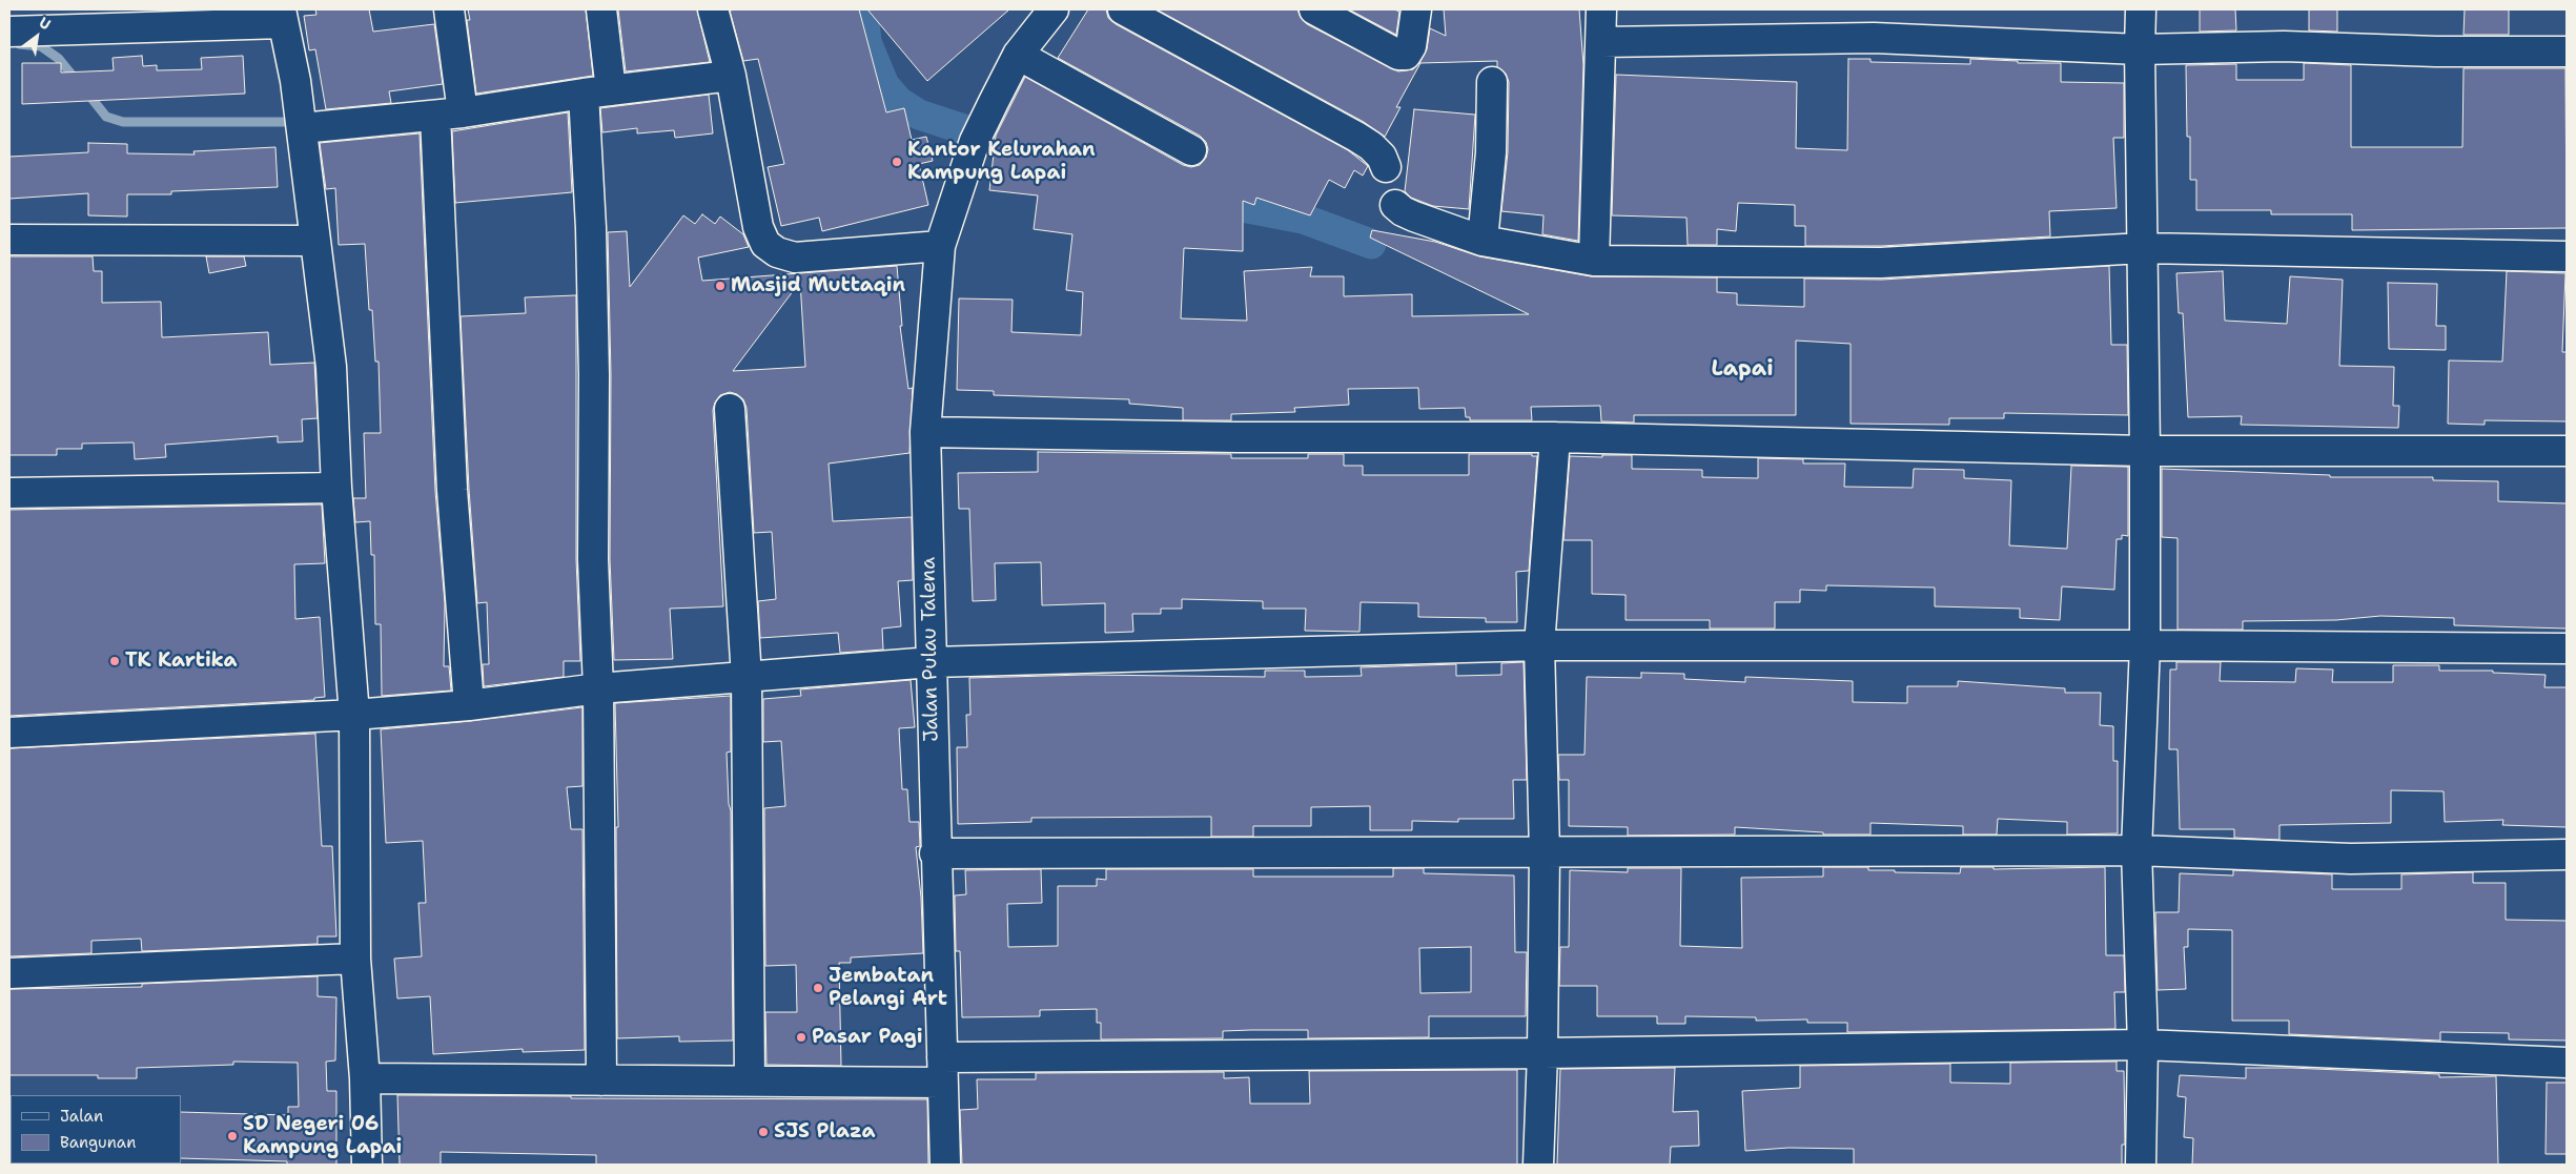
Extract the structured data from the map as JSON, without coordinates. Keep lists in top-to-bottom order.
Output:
{
  "streets": {
    "street": ["Jalan Pulau Talena"]
  },
  "districts": ["Lapai"],
  "places": [
    "Kantor Kelurahan Kampung Lapai",
    "Masjid Muttaqin",
    "TK Kartika",
    "Jembatan Pelangi Art",
    "Pasar Pagi",
    "SJS Plaza",
    "SD Negeri 06 Kampung Lapai"
  ],
  "legend": ["Jalan", "Bangunan"],
  "north": "top right"
}
